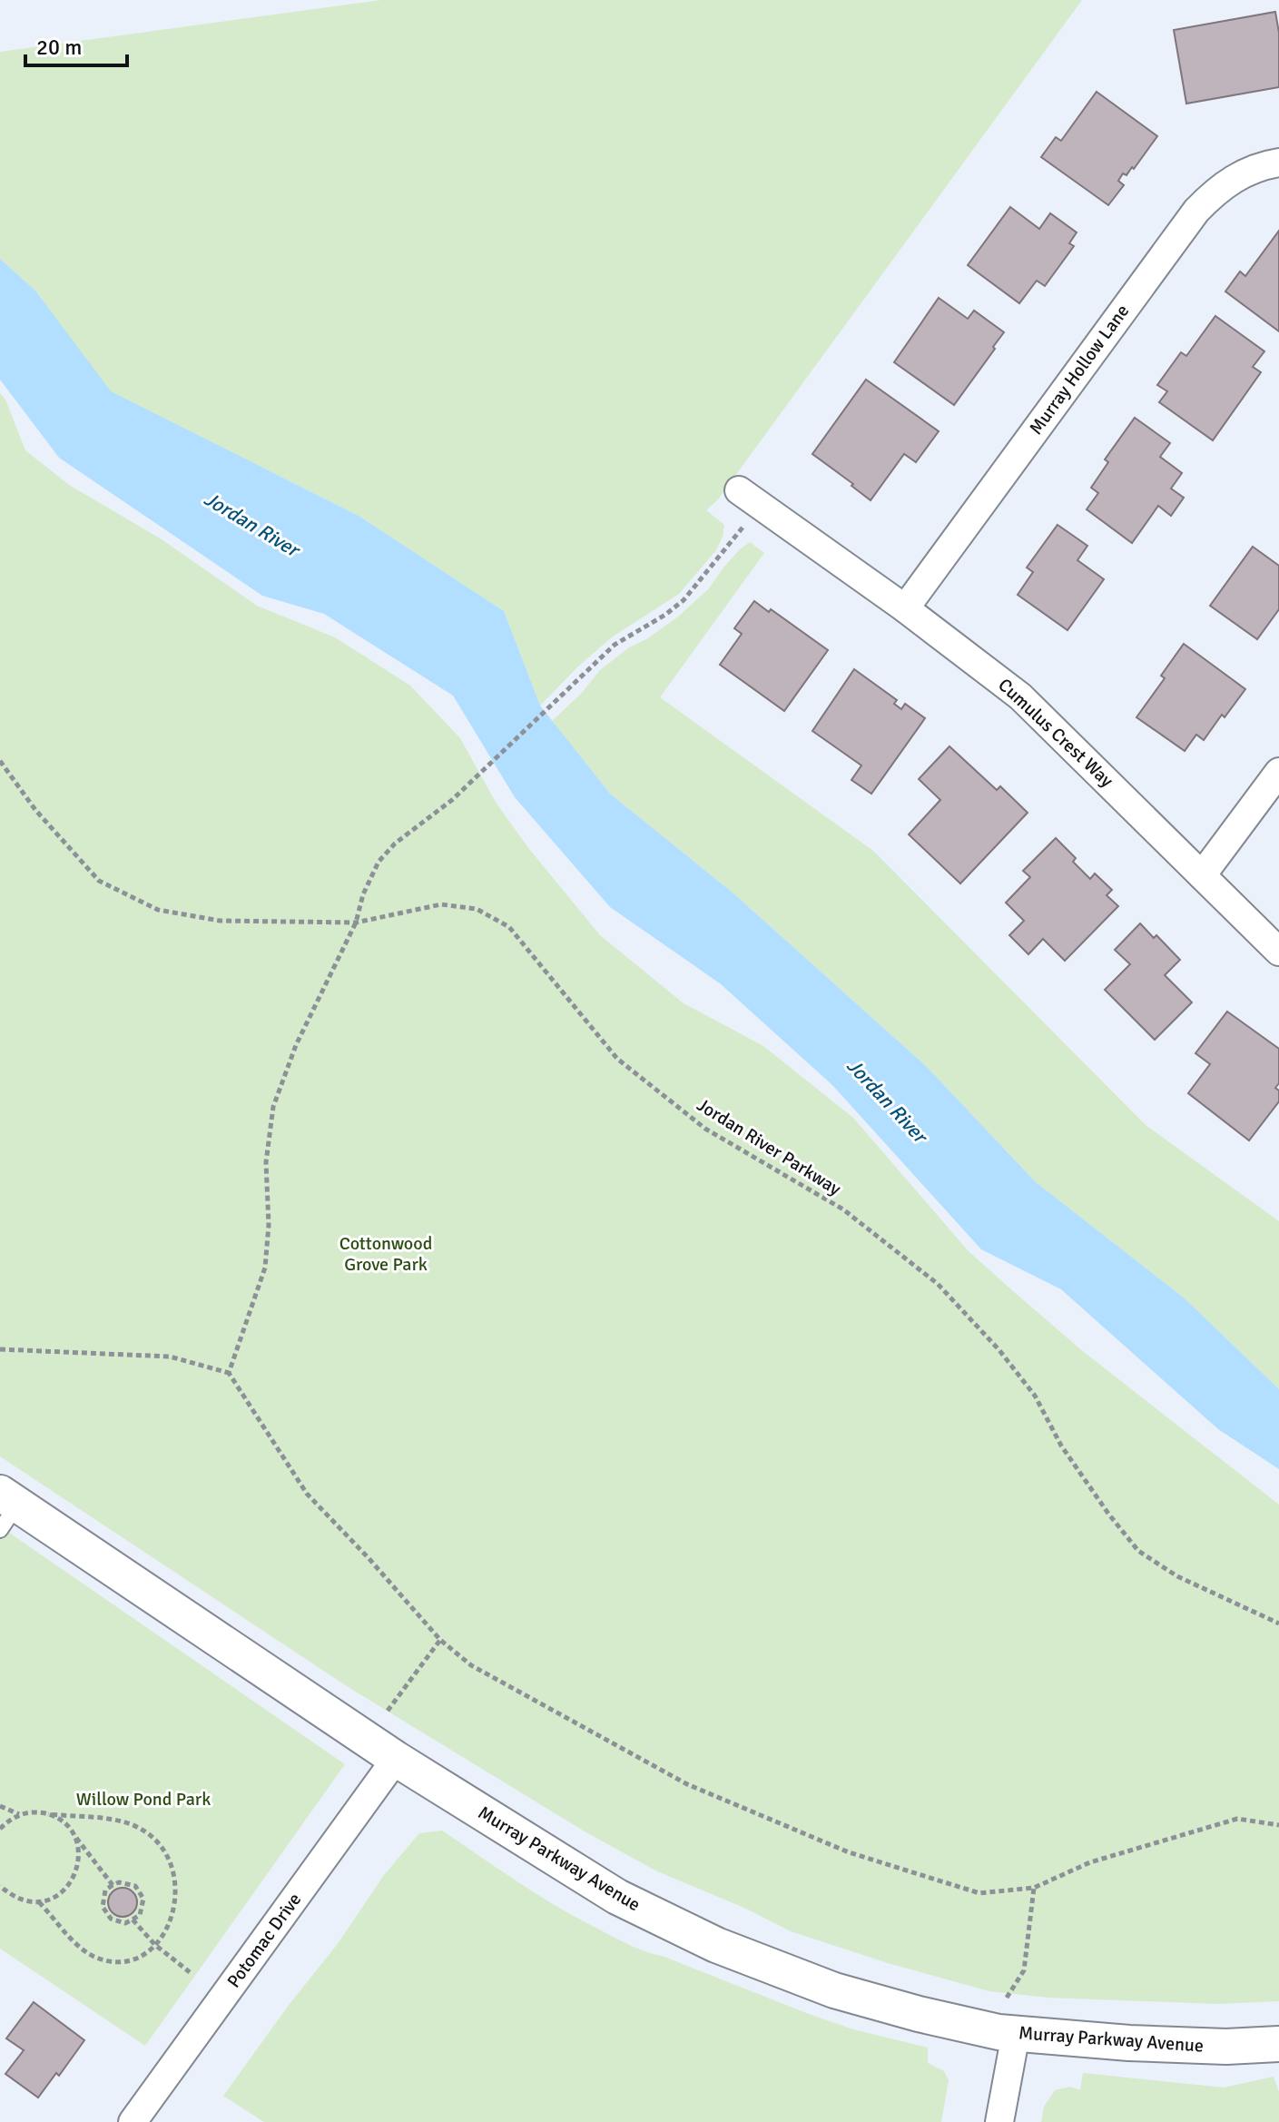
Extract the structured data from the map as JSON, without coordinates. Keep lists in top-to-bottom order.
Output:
{
  "streets": {
    "street": [
      "Murray Hollow Lane",
      "Cumulus Crest Way",
      "Murray Parkway Avenue",
      "Potomac Drive"
    ],
    "path": ["Jordan River Parkway"]
  },
  "crossings": [
    ["Murray Hollow Lane", "Cumulus Crest Way"],
    ["Murray Parkway Avenue", "Potomac Drive"]
  ],
  "water": ["Jordan River"],
  "parks": ["Cottonwood Grove Park", "Willow Pond Park"],
  "scale_bar": "20 m"
}
